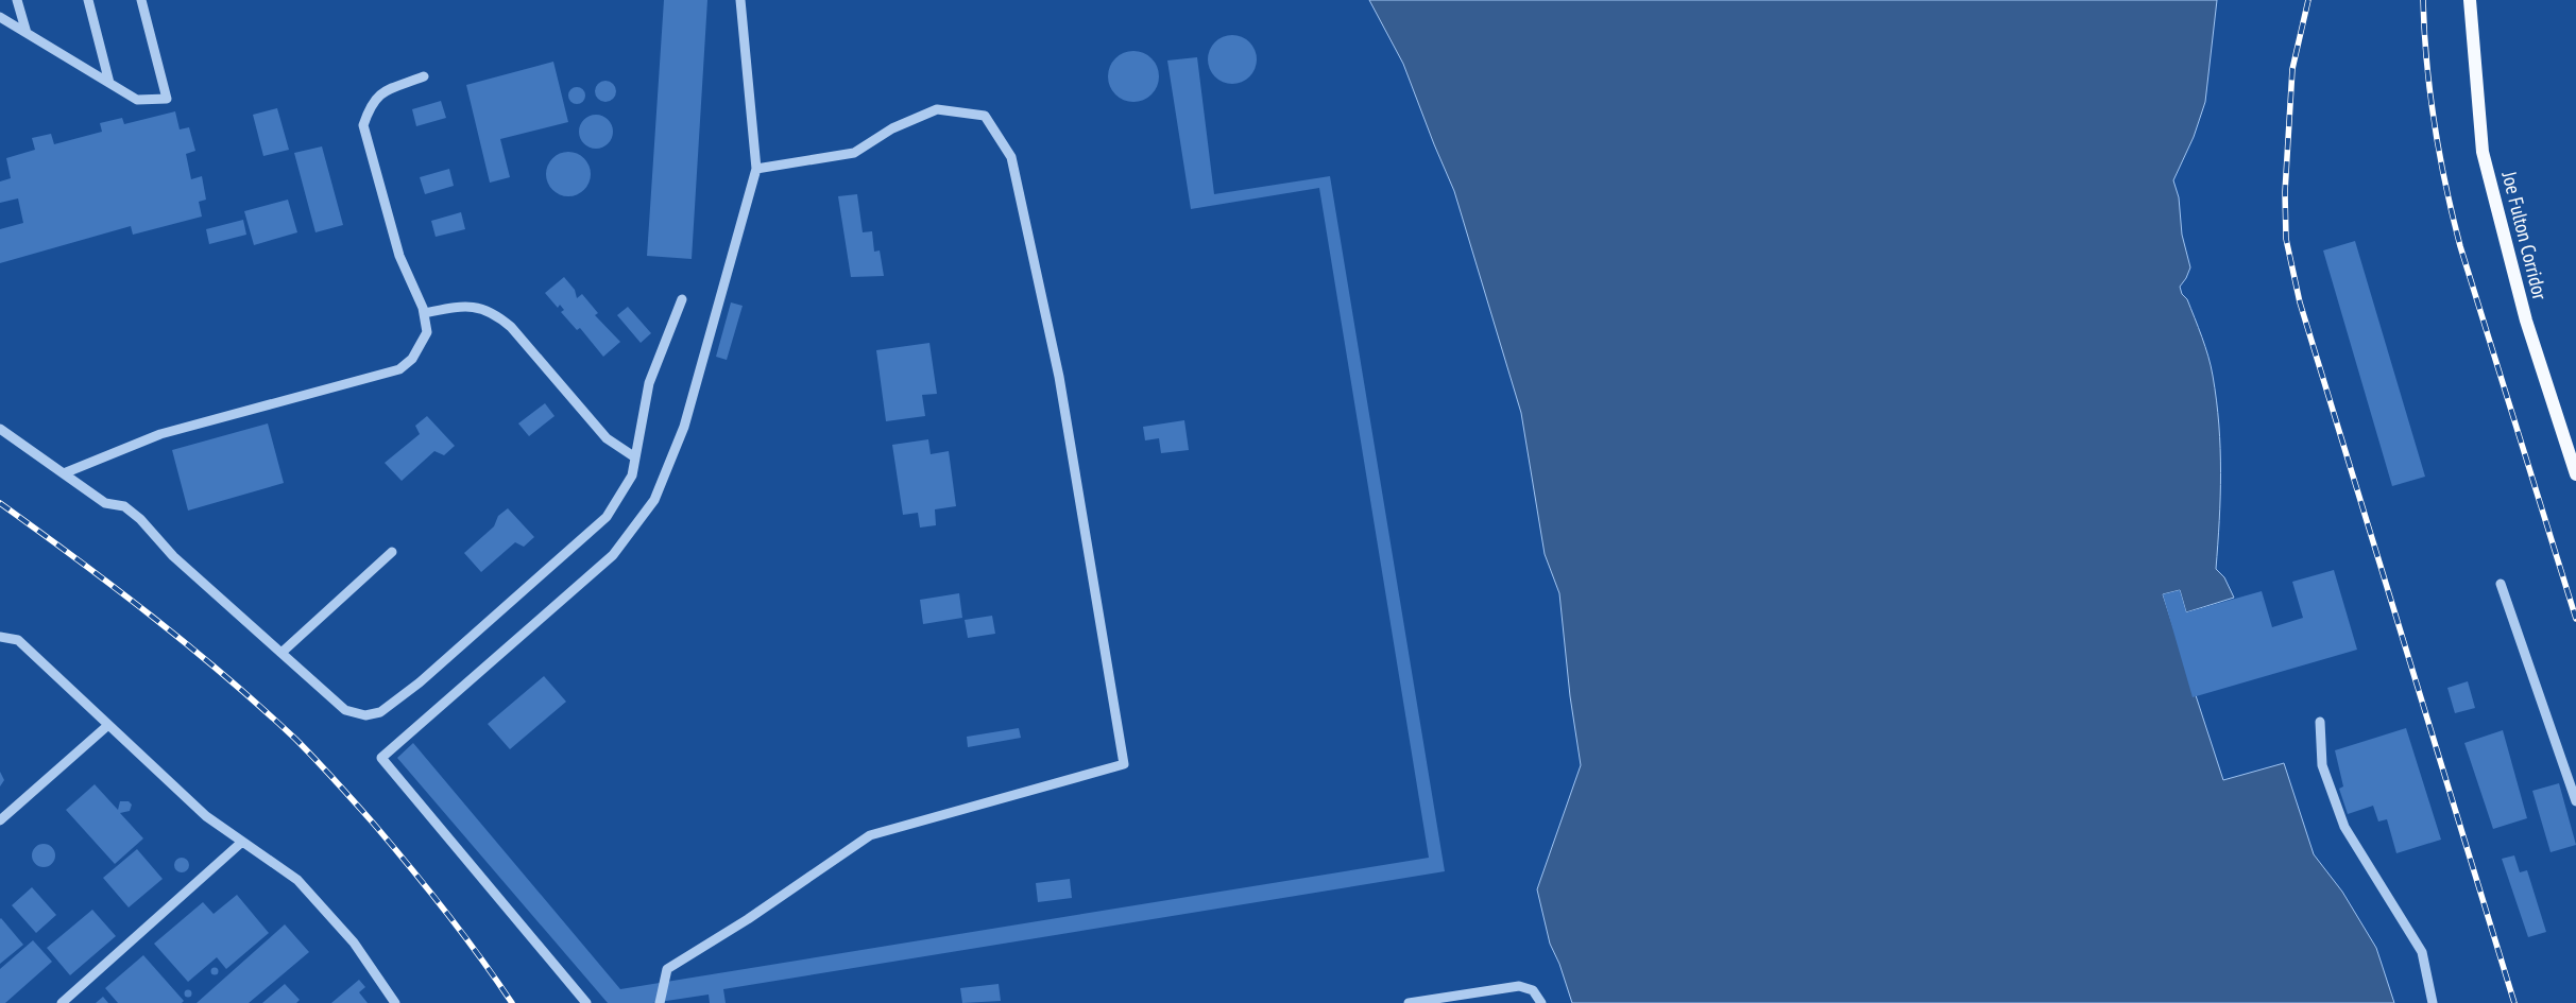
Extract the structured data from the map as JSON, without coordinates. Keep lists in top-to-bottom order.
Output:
{
  "streets": {
    "main road": ["Joe Fulton Corridor"]
  }
}
